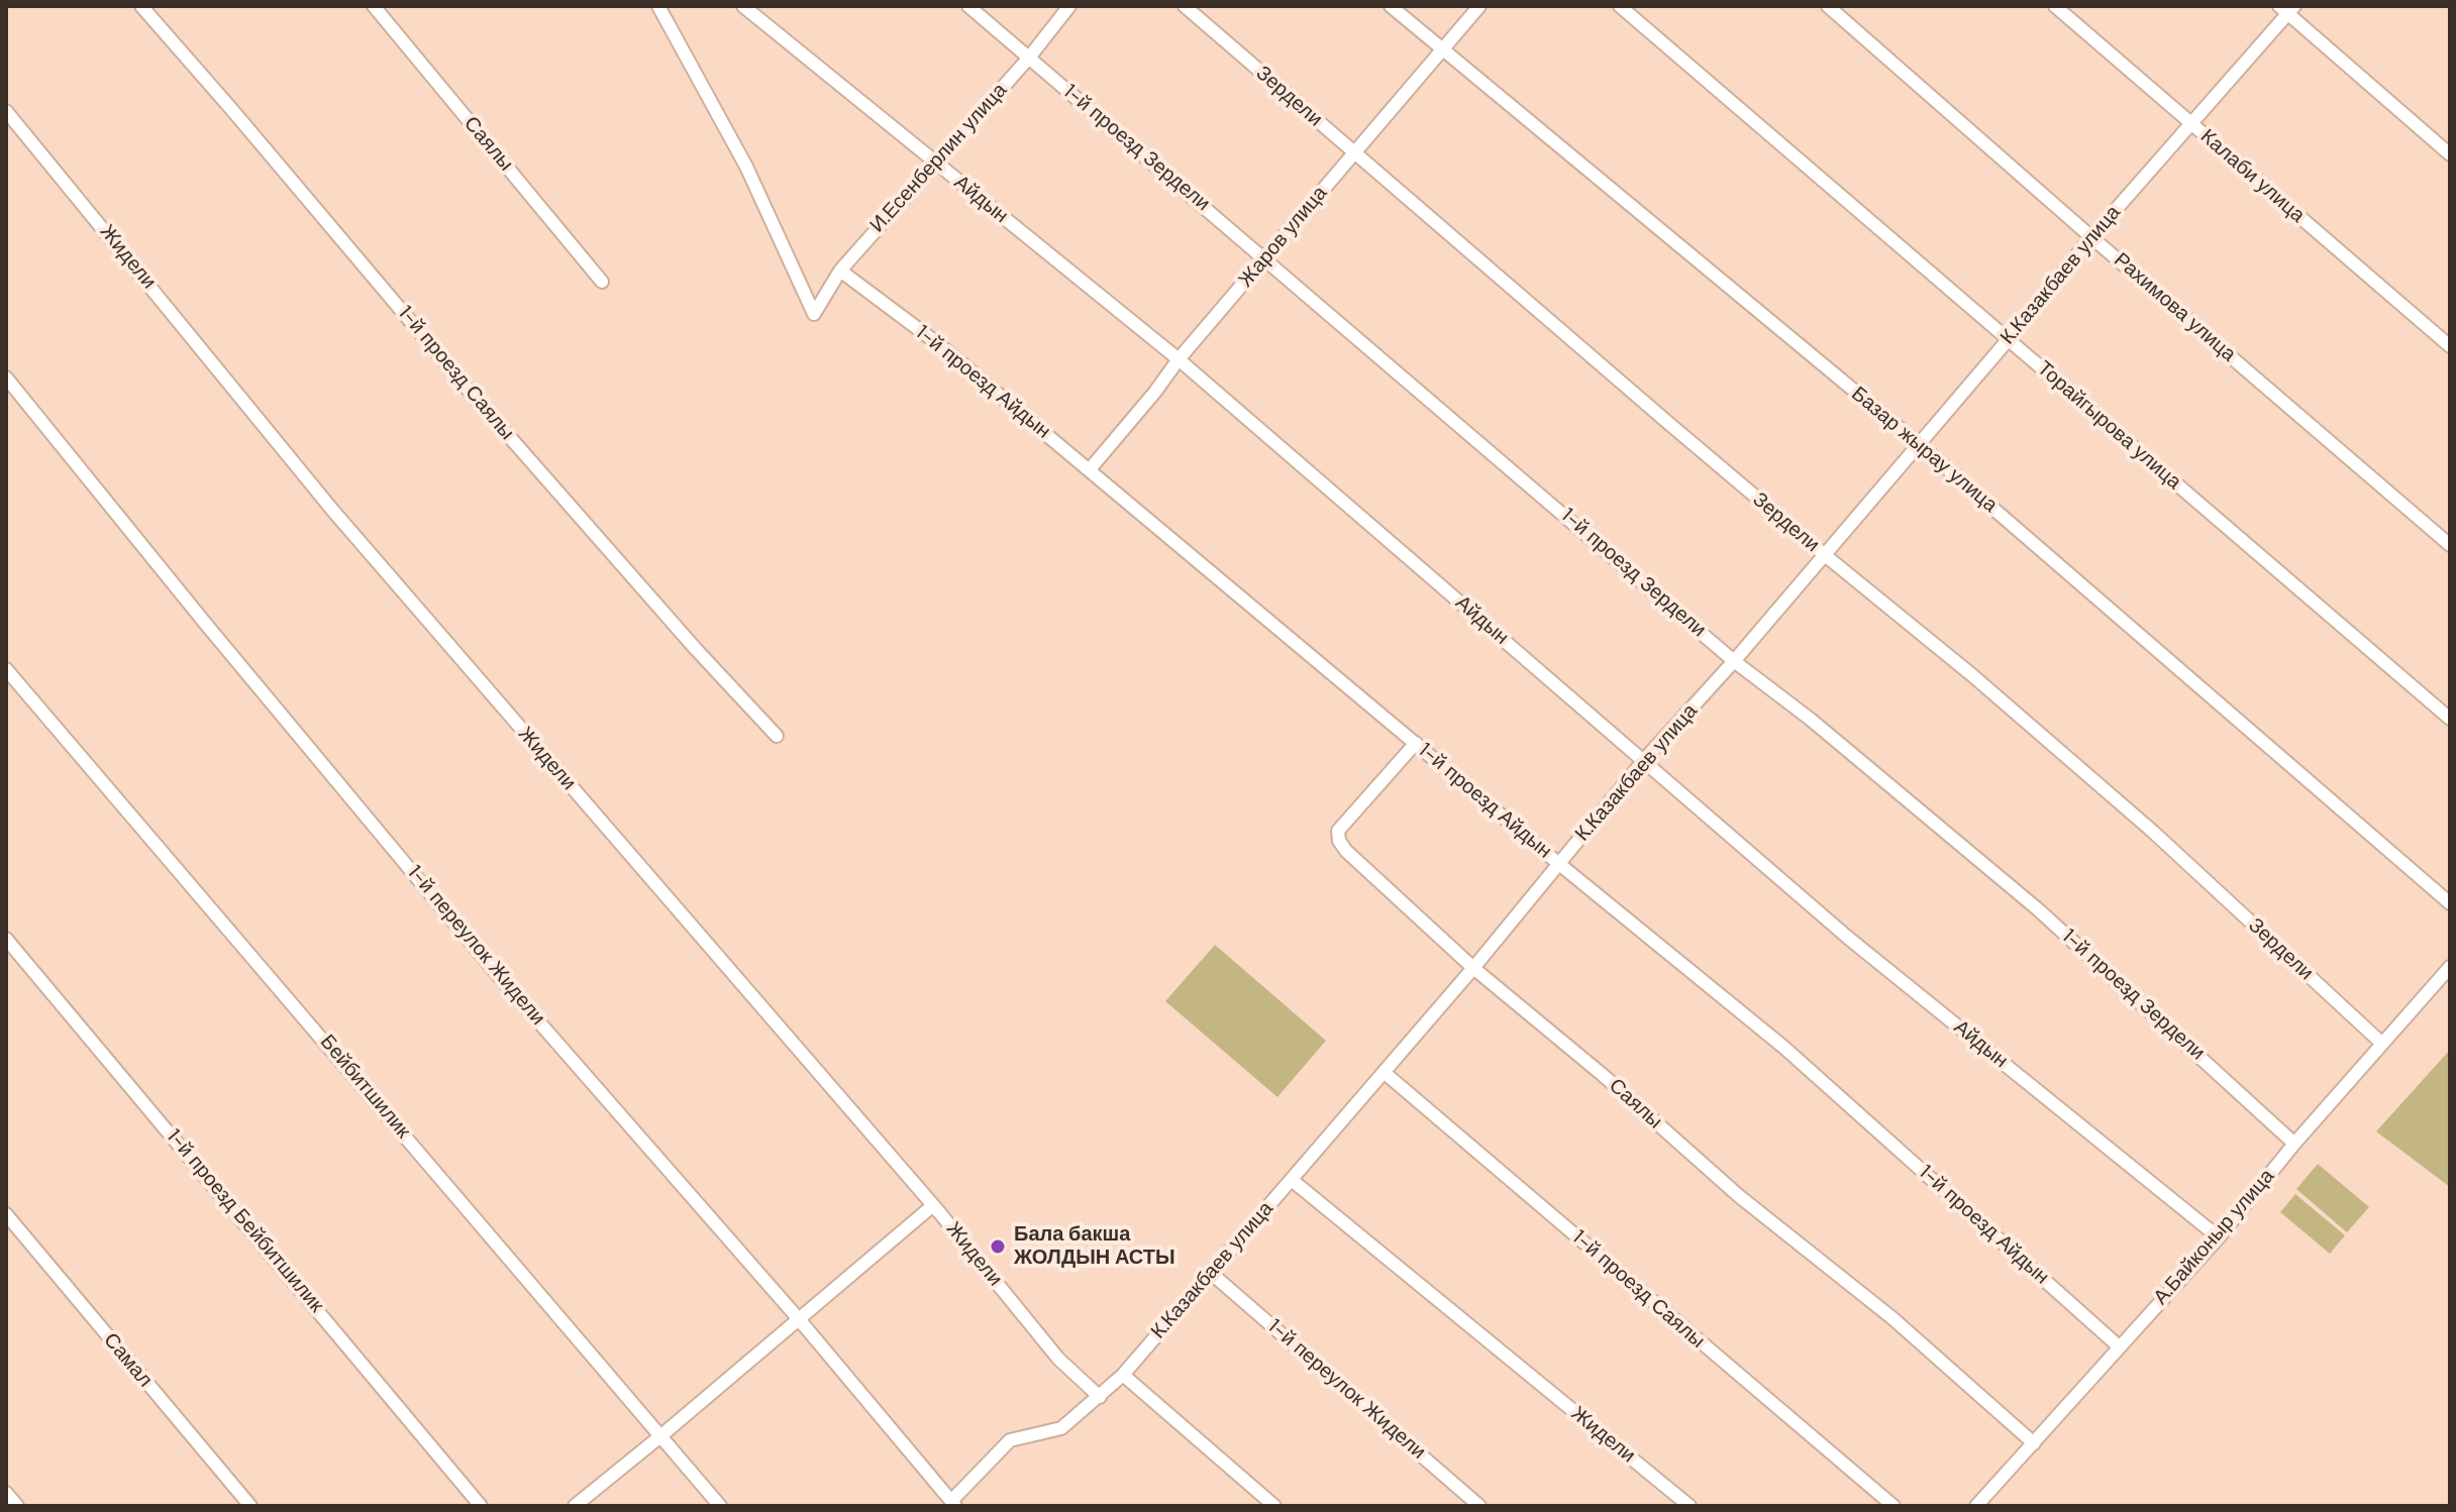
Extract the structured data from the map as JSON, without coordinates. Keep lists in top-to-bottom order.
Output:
{
  "streets": {
    "street": [
      "Зердели",
      "Саялы",
      "1-й проезд Зердели",
      "И.Есенберлин улица",
      "Калаби улица",
      "Айдын",
      "Жаров улица",
      "Жидели",
      "К.Казакбаев улица",
      "Рахимова улица",
      "1-й проезд Саялы",
      "1-й проезд Айдын",
      "Торайгырова улица",
      "Базар жырау улица",
      "1-й переулок Жидели",
      "Бейбитшилик",
      "1-й проезд Бейбитшилик",
      "А.Байконыр улица",
      "Самал"
    ]
  },
  "crossings": [
    ["Зердели", "Жаров улица"],
    ["Зердели", "К.Казакбаев улица"],
    ["Зердели", "А.Байконыр улица"],
    ["Саялы", "К.Казакбаев улица"],
    ["Саялы", "1-й проезд Айдын"],
    ["Саялы", "А.Байконыр улица"],
    ["1-й проезд Зердели", "И.Есенберлин улица"],
    ["1-й проезд Зердели", "Жаров улица"],
    ["1-й проезд Зердели", "К.Казакбаев улица"],
    ["1-й проезд Зердели", "А.Байконыр улица"],
    ["И.Есенберлин улица", "Айдын"],
    ["И.Есенберлин улица", "1-й проезд Айдын"],
    ["Калаби улица", "К.Казакбаев улица"],
    ["Айдын", "Жаров улица"],
    ["Айдын", "К.Казакбаев улица"],
    ["Айдын", "А.Байконыр улица"],
    ["Жаров улица", "1-й проезд Айдын"],
    ["Жаров улица", "Базар жырау улица"],
    ["Жидели", "К.Казакбаев улица"],
    ["К.Казакбаев улица", "Рахимова улица"],
    ["К.Казакбаев улица", "1-й проезд Саялы"],
    ["К.Казакбаев улица", "1-й проезд Айдын"],
    ["К.Казакбаев улица", "Торайгырова улица"],
    ["К.Казакбаев улица", "Базар жырау улица"],
    ["К.Казакбаев улица", "1-й переулок Жидели"],
    ["1-й проезд Айдын", "А.Байконыр улица"]
  ],
  "places": ["Бала бакша ЖОЛДЫН АСТЫ"]
}
